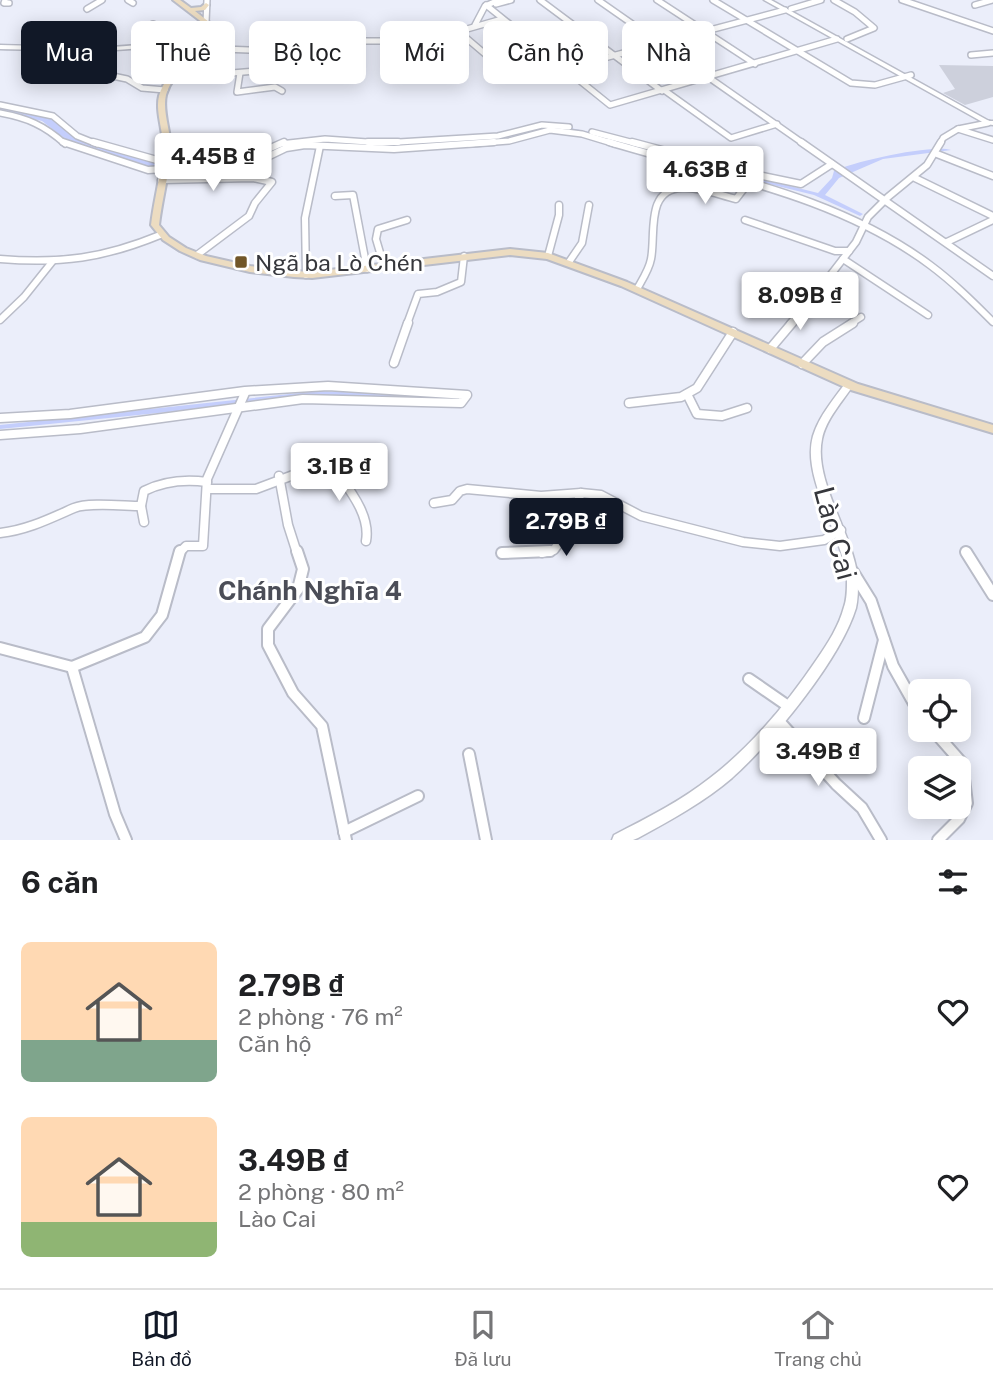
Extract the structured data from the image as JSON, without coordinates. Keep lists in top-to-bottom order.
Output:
{
  "streets": {
    "street": ["Lào Cai"]
  },
  "districts": ["Chánh Nghĩa 4"],
  "places": {
    "transit": ["Ngã ba Lò Chén"]
  },
  "page": {
    "chip": [
      "Mua",
      "Thuê",
      "Bộ lọc",
      "Mới",
      "Căn hộ",
      "Nhà"
    ],
    "price": [
      "4.45B ₫",
      "4.63B ₫",
      "8.09B ₫",
      "3.1B ₫",
      "2.79B ₫",
      "3.49B ₫"
    ],
    "heading": "6 căn",
    "list": [
      {
        "name": "2.79B ₫",
        "note": "2 phòng · 76 m² · Căn hộ"
      },
      {
        "name": "3.49B ₫",
        "note": "2 phòng · 80 m² · Lào Cai"
      }
    ],
    "tabs": ["Bản đồ", "Đã lưu", "Trang chủ"]
  }
}
